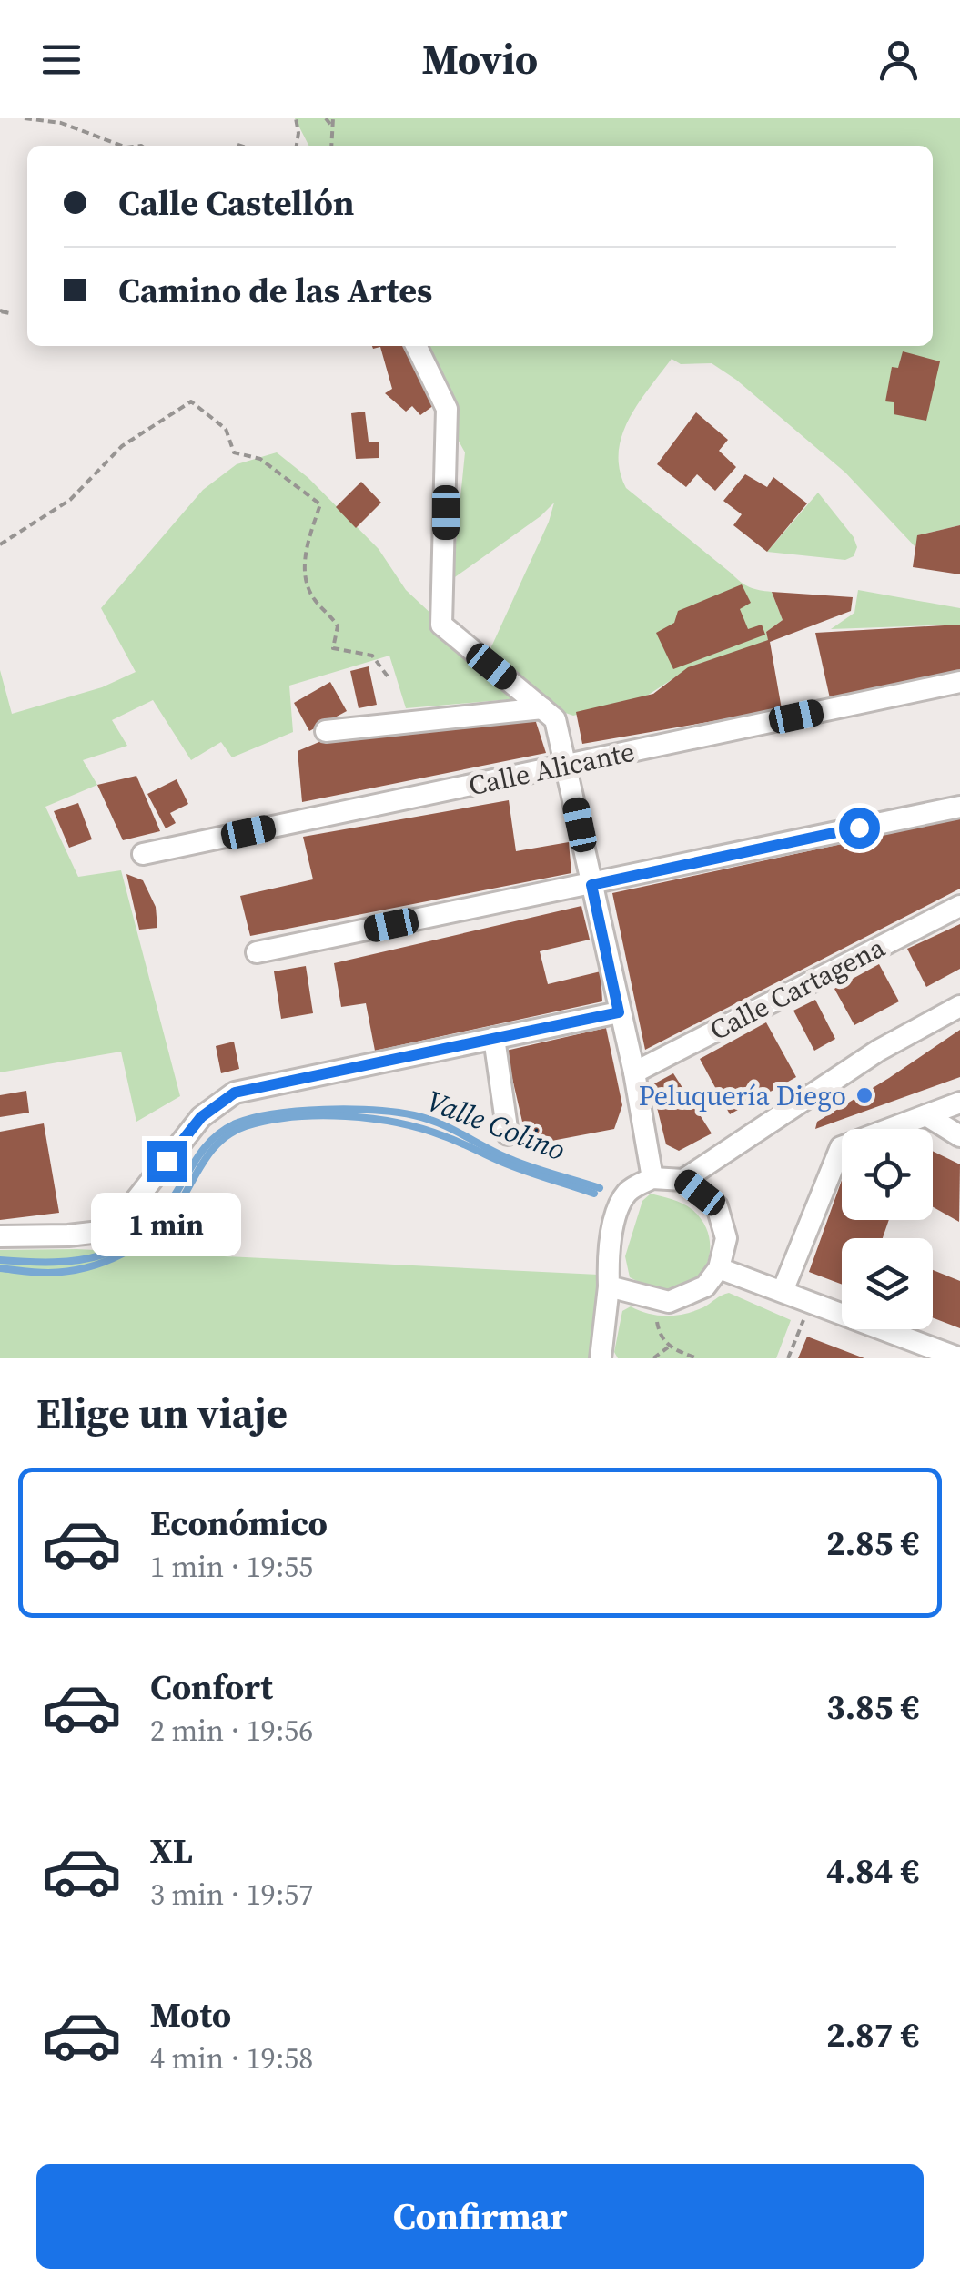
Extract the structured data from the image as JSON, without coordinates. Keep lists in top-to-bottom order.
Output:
{
  "streets": {
    "street": ["Calle Alicante", "Calle Cartagena"]
  },
  "water": ["Valle Colino"],
  "places": ["Peluquería Diego"],
  "page": {
    "header": "Movio",
    "banner": ["Calle Castellón", "Camino de las Artes"],
    "bubble": "1 min",
    "heading": "Elige un viaje",
    "list": [
      {
        "name": "Económico",
        "note": "1 min · 19:55",
        "value": "2.85 €"
      },
      {
        "name": "Confort",
        "note": "2 min · 19:56",
        "value": "3.85 €"
      },
      {
        "name": "XL",
        "note": "3 min · 19:57",
        "value": "4.84 €"
      },
      {
        "name": "Moto",
        "note": "4 min · 19:58",
        "value": "2.87 €"
      }
    ],
    "buttons": "Confirmar"
  }
}
